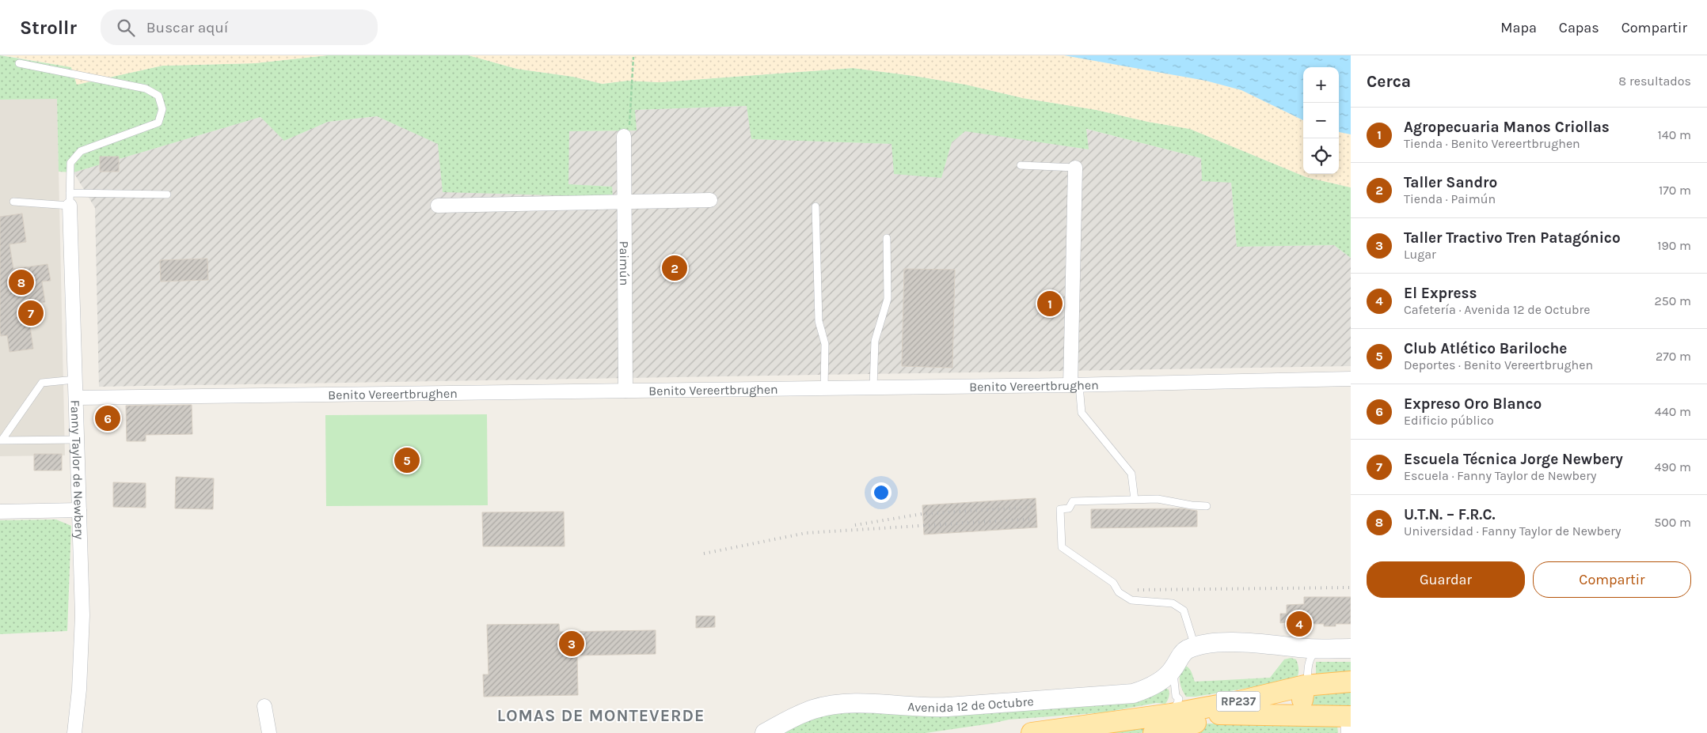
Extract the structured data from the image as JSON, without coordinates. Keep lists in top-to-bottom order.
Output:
{
  "streets": {
    "main road": ["RP237"],
    "street": [
      "Paimún",
      "Benito Vereertbrughen",
      "Fanny Taylor de Newbery",
      "Avenida 12 de Octubre"
    ]
  },
  "crossings": [
    ["Paimún", "Benito Vereertbrughen"],
    ["Benito Vereertbrughen", "Fanny Taylor de Newbery"]
  ],
  "districts": ["LOMAS DE MONTEVERDE"],
  "page": {
    "header": "Strollr",
    "search": "Buscar aquí",
    "nav": ["Mapa", "Capas", "Compartir"],
    "heading": ["Cerca", "8 resultados"],
    "map_buttons": ["+", "−"],
    "list": [
      {
        "mark": "1",
        "name": "Agropecuaria Manos Criollas",
        "note": "Tienda · Benito Vereertbrughen",
        "value": "140 m"
      },
      {
        "mark": "2",
        "name": "Taller Sandro",
        "note": "Tienda · Paimún",
        "value": "170 m"
      },
      {
        "mark": "3",
        "name": "Taller Tractivo Tren Patagónico",
        "note": "Lugar",
        "value": "190 m"
      },
      {
        "mark": "4",
        "name": "El Express",
        "note": "Cafetería · Avenida 12 de Octubre",
        "value": "250 m"
      },
      {
        "mark": "5",
        "name": "Club Atlético Bariloche",
        "note": "Deportes · Benito Vereertbrughen",
        "value": "270 m"
      },
      {
        "mark": "6",
        "name": "Expreso Oro Blanco",
        "note": "Edificio público",
        "value": "440 m"
      },
      {
        "mark": "7",
        "name": "Escuela Técnica Jorge Newbery",
        "note": "Escuela · Fanny Taylor de Newbery",
        "value": "490 m"
      },
      {
        "mark": "8",
        "name": "U.T.N. – F.R.C.",
        "note": "Universidad · Fanny Taylor de Newbery",
        "value": "500 m"
      }
    ],
    "pins": [
      "2",
      "8",
      "1",
      "7",
      "6",
      "5",
      "4",
      "3"
    ],
    "buttons": ["Guardar", "Compartir"]
  }
}
